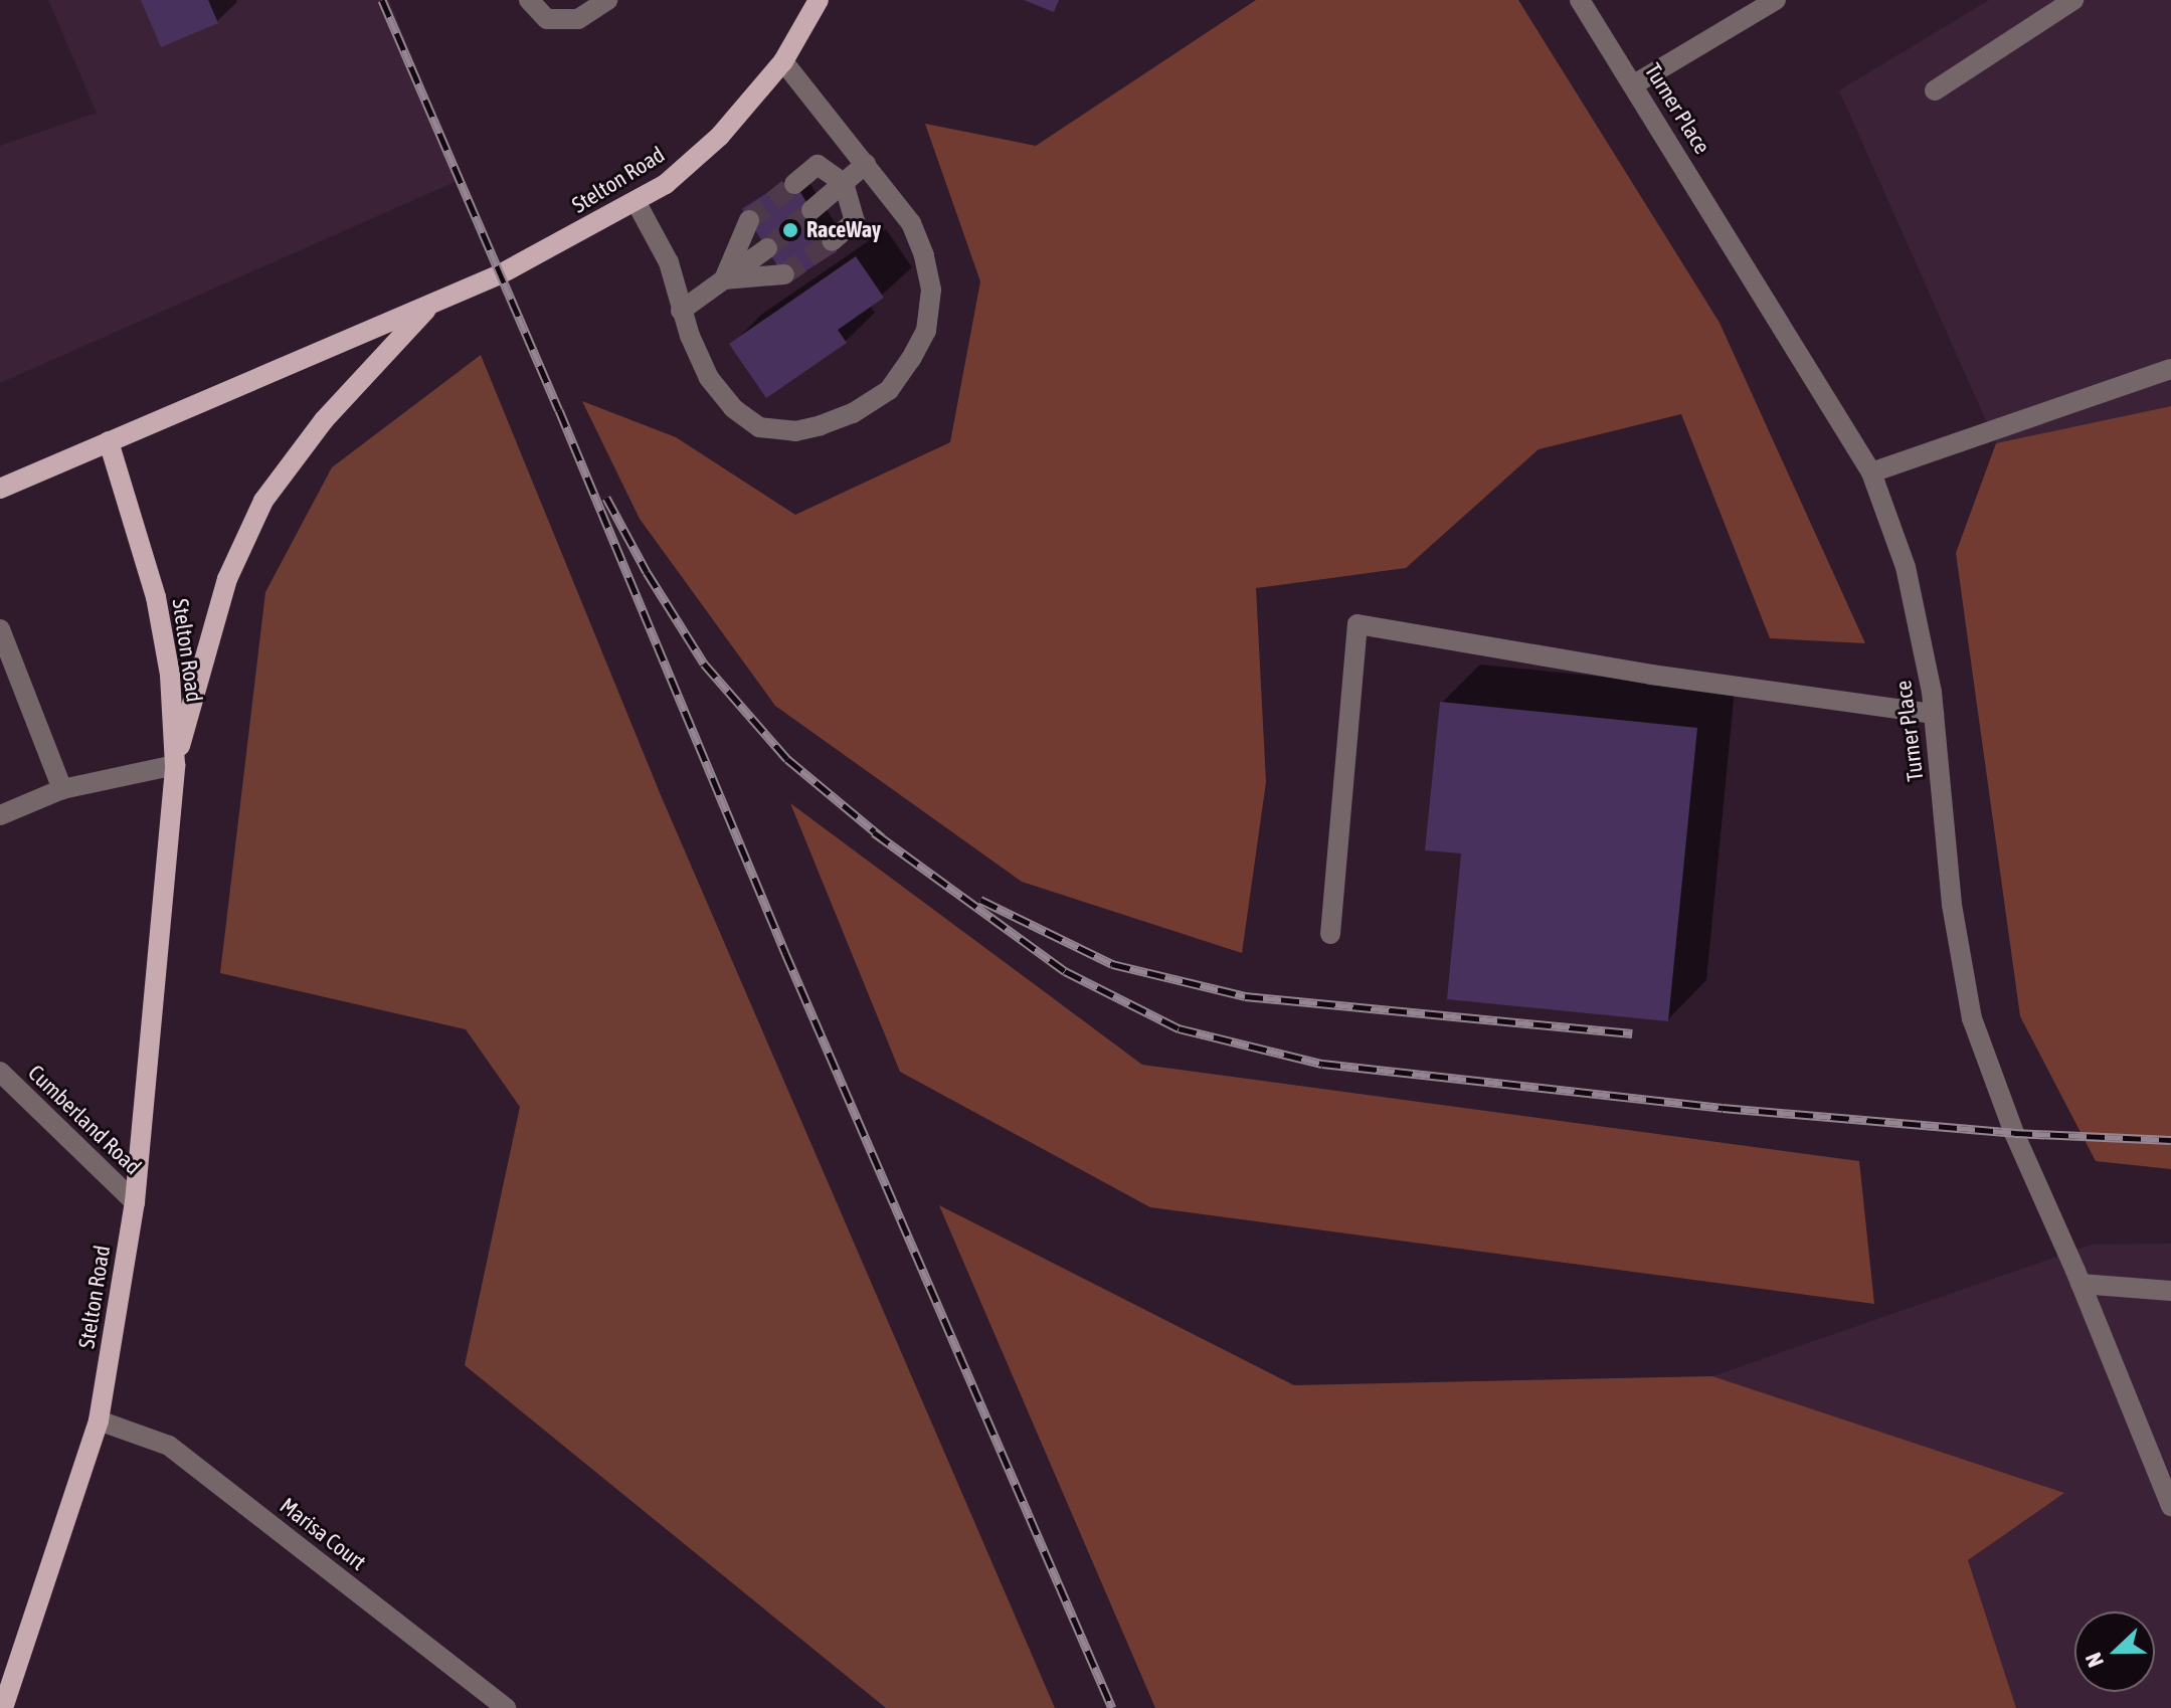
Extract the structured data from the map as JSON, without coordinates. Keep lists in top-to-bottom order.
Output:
{
  "streets": {
    "main road": ["Stelton Road"],
    "street": ["Turner Place", "Cumberland Road", "Marisa Court"]
  },
  "crossings": [
    ["Stelton Road", "Cumberland Road"],
    ["Stelton Road", "Marisa Court"]
  ],
  "places": ["RaceWay"],
  "north": "left"
}
